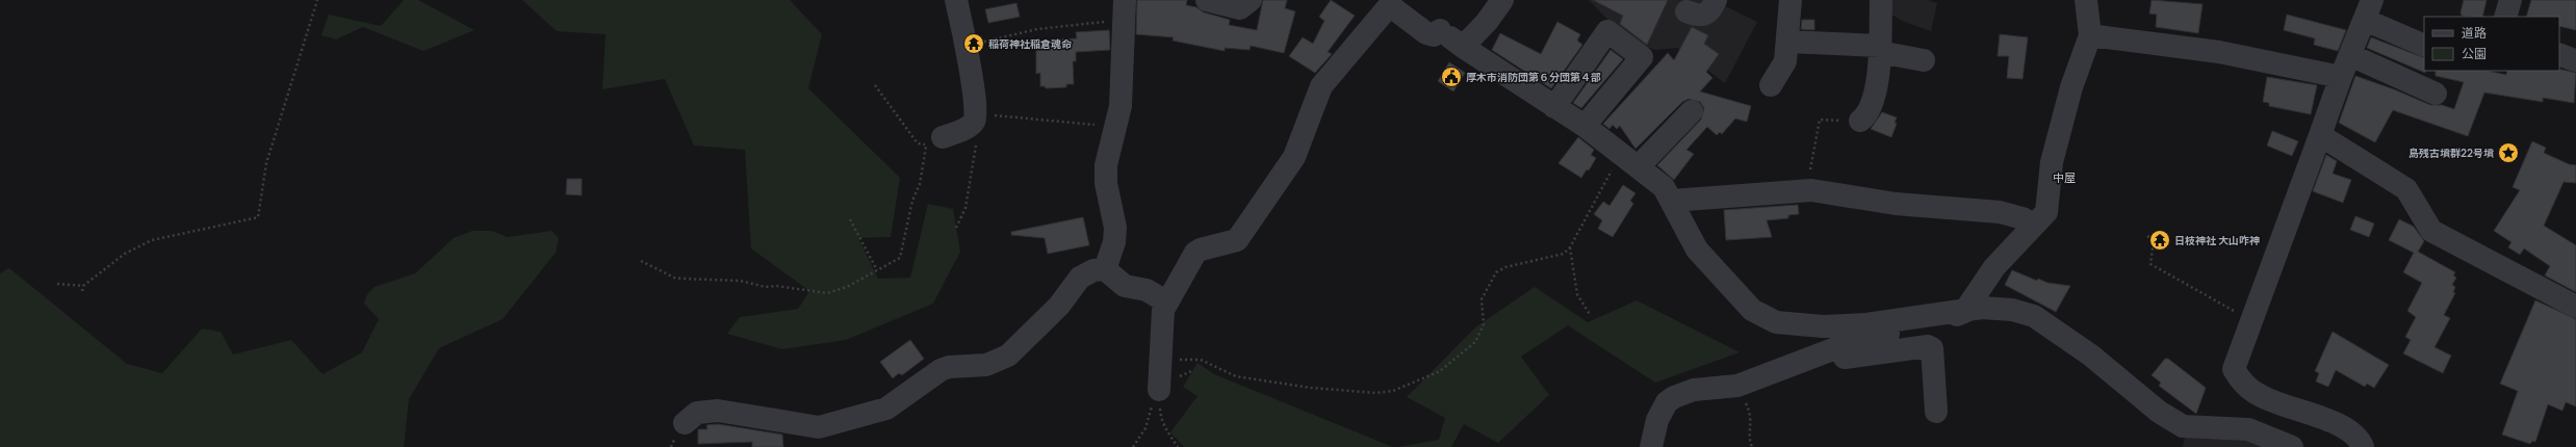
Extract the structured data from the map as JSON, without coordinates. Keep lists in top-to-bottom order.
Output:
{
  "districts": ["中屋"],
  "places": {
    "temple": ["稲荷神社稲倉魂命", "日枝神社 大山咋神"],
    "public building": ["厚木市消防団第６分団第４部"],
    "place": ["島残古墳群22号墳"]
  },
  "legend": ["道路", "公園"]
}
